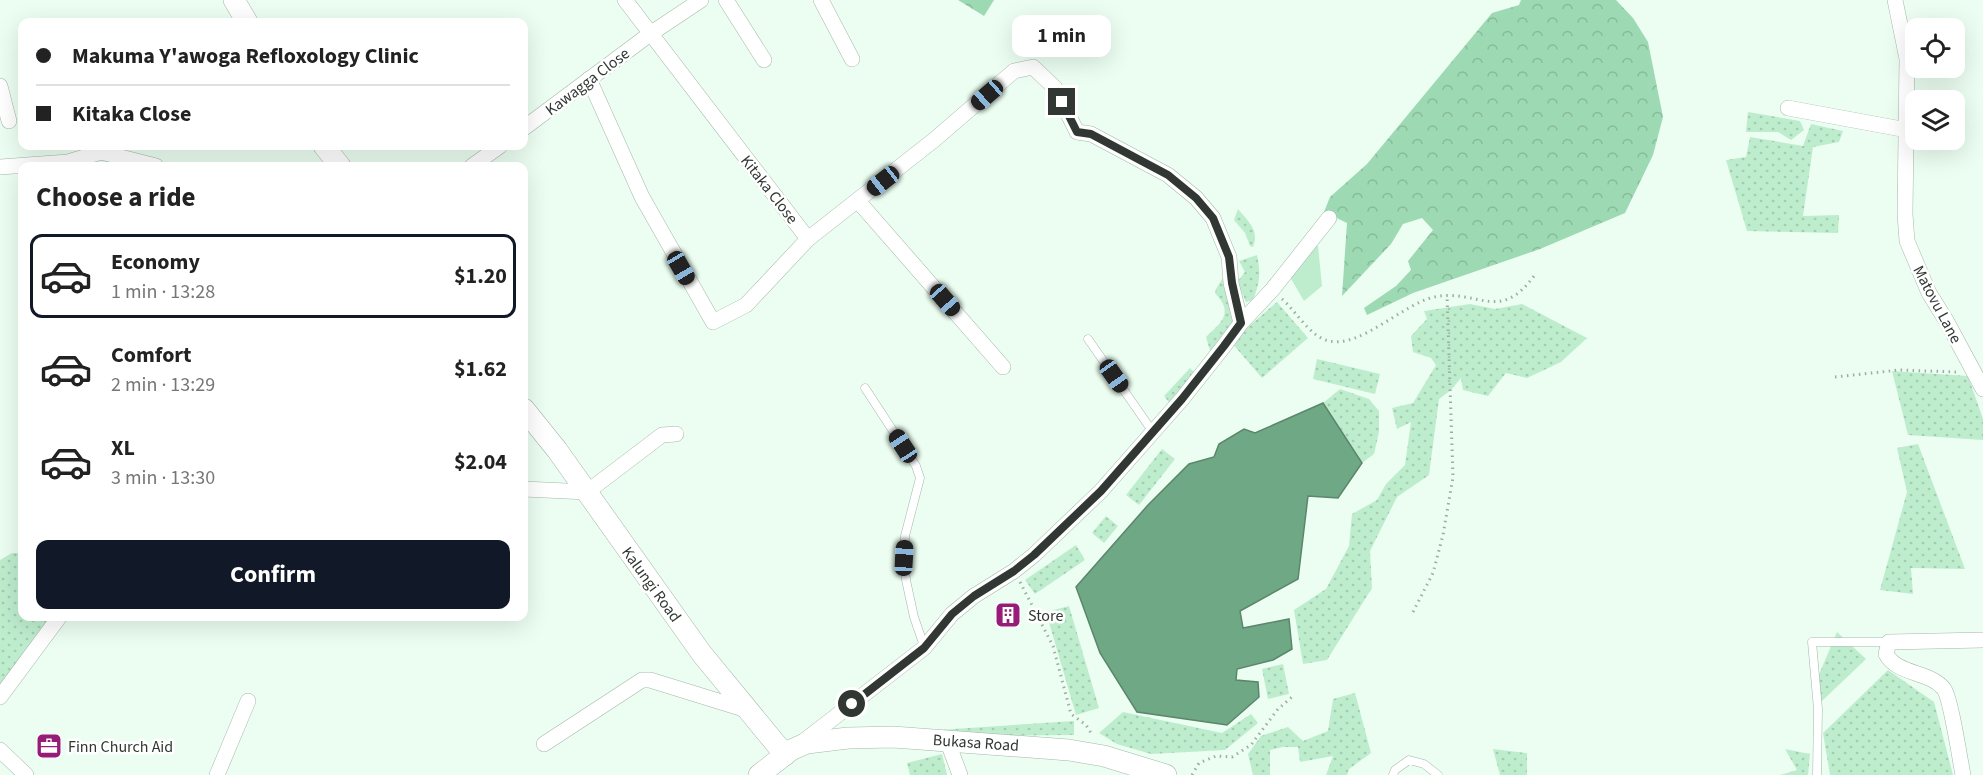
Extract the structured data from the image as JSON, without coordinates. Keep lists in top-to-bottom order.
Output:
{
  "streets": {
    "street": [
      "Kawagga Close",
      "Kitaka Close",
      "Matovu Lane",
      "Kalungi Road",
      "Bukasa Road"
    ]
  },
  "crossings": [
    ["Kawagga Close", "Kitaka Close"],
    ["Kalungi Road", "Bukasa Road"]
  ],
  "places": {
    "building": ["Store"],
    "office": ["Finn Church Aid"]
  },
  "page": {
    "bubble": "1 min",
    "banner": ["Makuma Y'awoga Refloxology Clinic", "Kitaka Close"],
    "heading": "Choose a ride",
    "list": [
      {
        "name": "Economy",
        "note": "1 min · 13:28",
        "value": "$1.20"
      },
      {
        "name": "Comfort",
        "note": "2 min · 13:29",
        "value": "$1.62"
      },
      {
        "name": "XL",
        "note": "3 min · 13:30",
        "value": "$2.04"
      }
    ],
    "buttons": "Confirm"
  }
}
